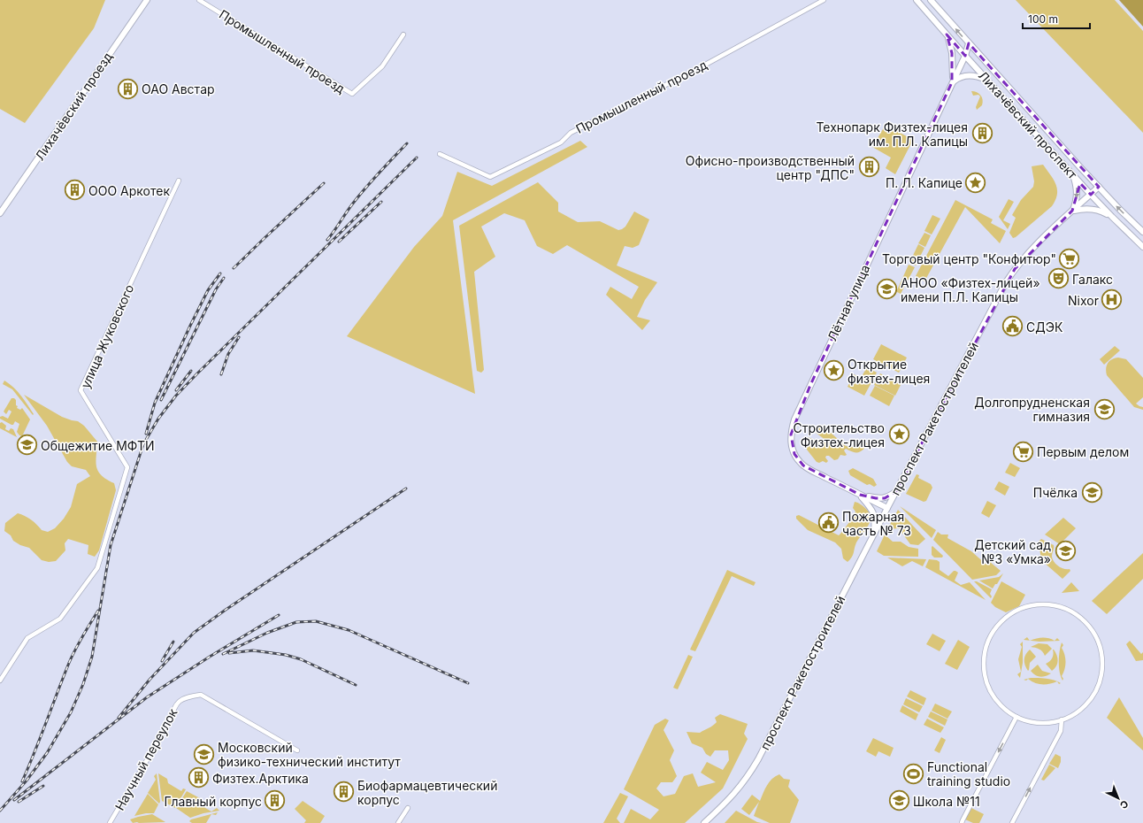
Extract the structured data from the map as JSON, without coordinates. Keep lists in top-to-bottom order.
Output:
{
  "streets": {
    "main road": [
      "Лихачёвский проезд",
      "Лихачёвский проспект",
      "Лётная улица",
      "проспект Ракетостроителей"
    ],
    "street": ["Промышленный проезд", "улица Жуковского", "Научный переулок"]
  },
  "crossings": [
    ["Лихачёвский проспект", "Лётная улица"],
    ["Лихачёвский проспект", "проспект Ракетостроителей"],
    ["Лётная улица", "проспект Ракетостроителей"]
  ],
  "places": {
    "building": [
      "ОАО Австар",
      "Технопарк Физтех-лицея им. П.Л. Капицы",
      "Офисно-производственный центр \"ДПС\"",
      "ООО Аркотек",
      "Физтех.Арктика",
      "Биофармацевтический корпус",
      "Главный корпус"
    ],
    "place": ["П. Л. Капице", "Открытие физтех-лицея", "Строительство Физтех-лицея"],
    "supermarket": ["Торговый центр \"Конфитюр\"", "Первым делом"],
    "theatre": ["Галакс"],
    "school or university": [
      "АНОО «Физтех-лицей» имени П.Л. Капицы",
      "Долгопрудненская гимназия",
      "Общежитие МФТИ",
      "Пчёлка",
      "Детский сад №3 «Умка»",
      "Московский физико-технический институт",
      "Школа №11"
    ],
    "hospital": ["Nixor"],
    "public building": ["СДЭК", "Пожарная часть № 73"],
    "sports": ["Functional training studio"]
  },
  "scale_bar": "100 m",
  "north": "bottom right"
}
